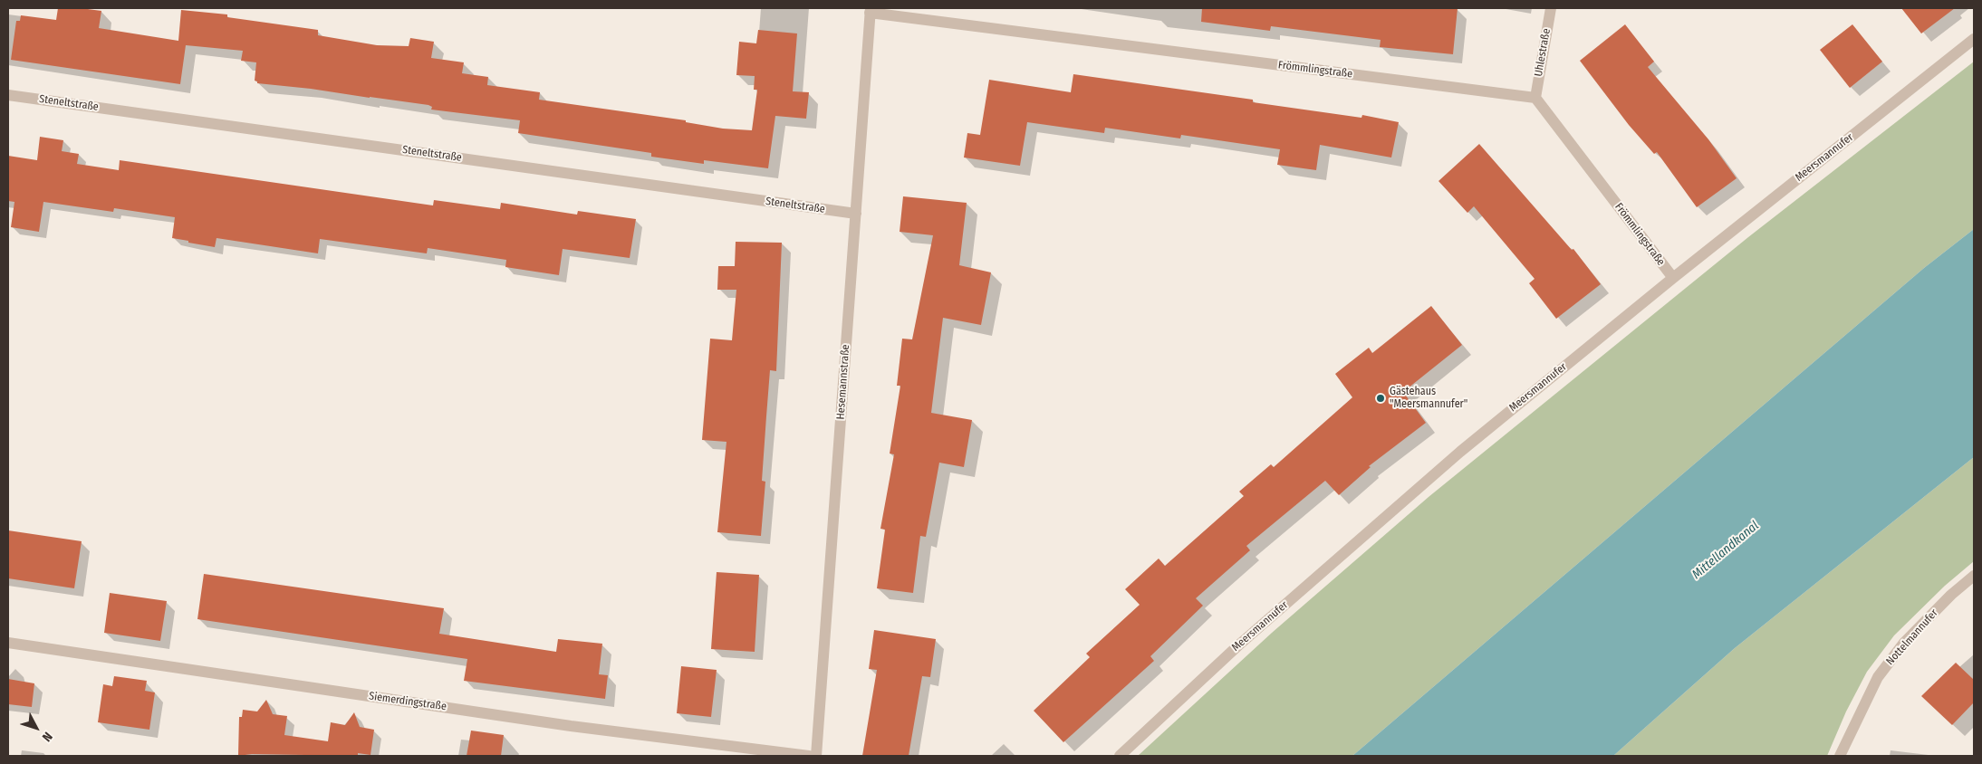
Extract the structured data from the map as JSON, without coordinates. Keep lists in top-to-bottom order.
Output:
{
  "streets": {
    "street": [
      "Uhlestraße",
      "Frömmlingstraße",
      "Steneltstraße",
      "Meersmannufer",
      "Hesemannstraße",
      "Nottelmannufer",
      "Siemerdingstraße"
    ]
  },
  "crossings": [
    ["Uhlestraße", "Frömmlingstraße"],
    ["Frömmlingstraße", "Meersmannufer"],
    ["Frömmlingstraße", "Hesemannstraße"],
    ["Steneltstraße", "Hesemannstraße"]
  ],
  "water": ["Mittellandkanal"],
  "places": ["Gästehaus \"Meersmannufer\""],
  "north": "bottom right"
}
